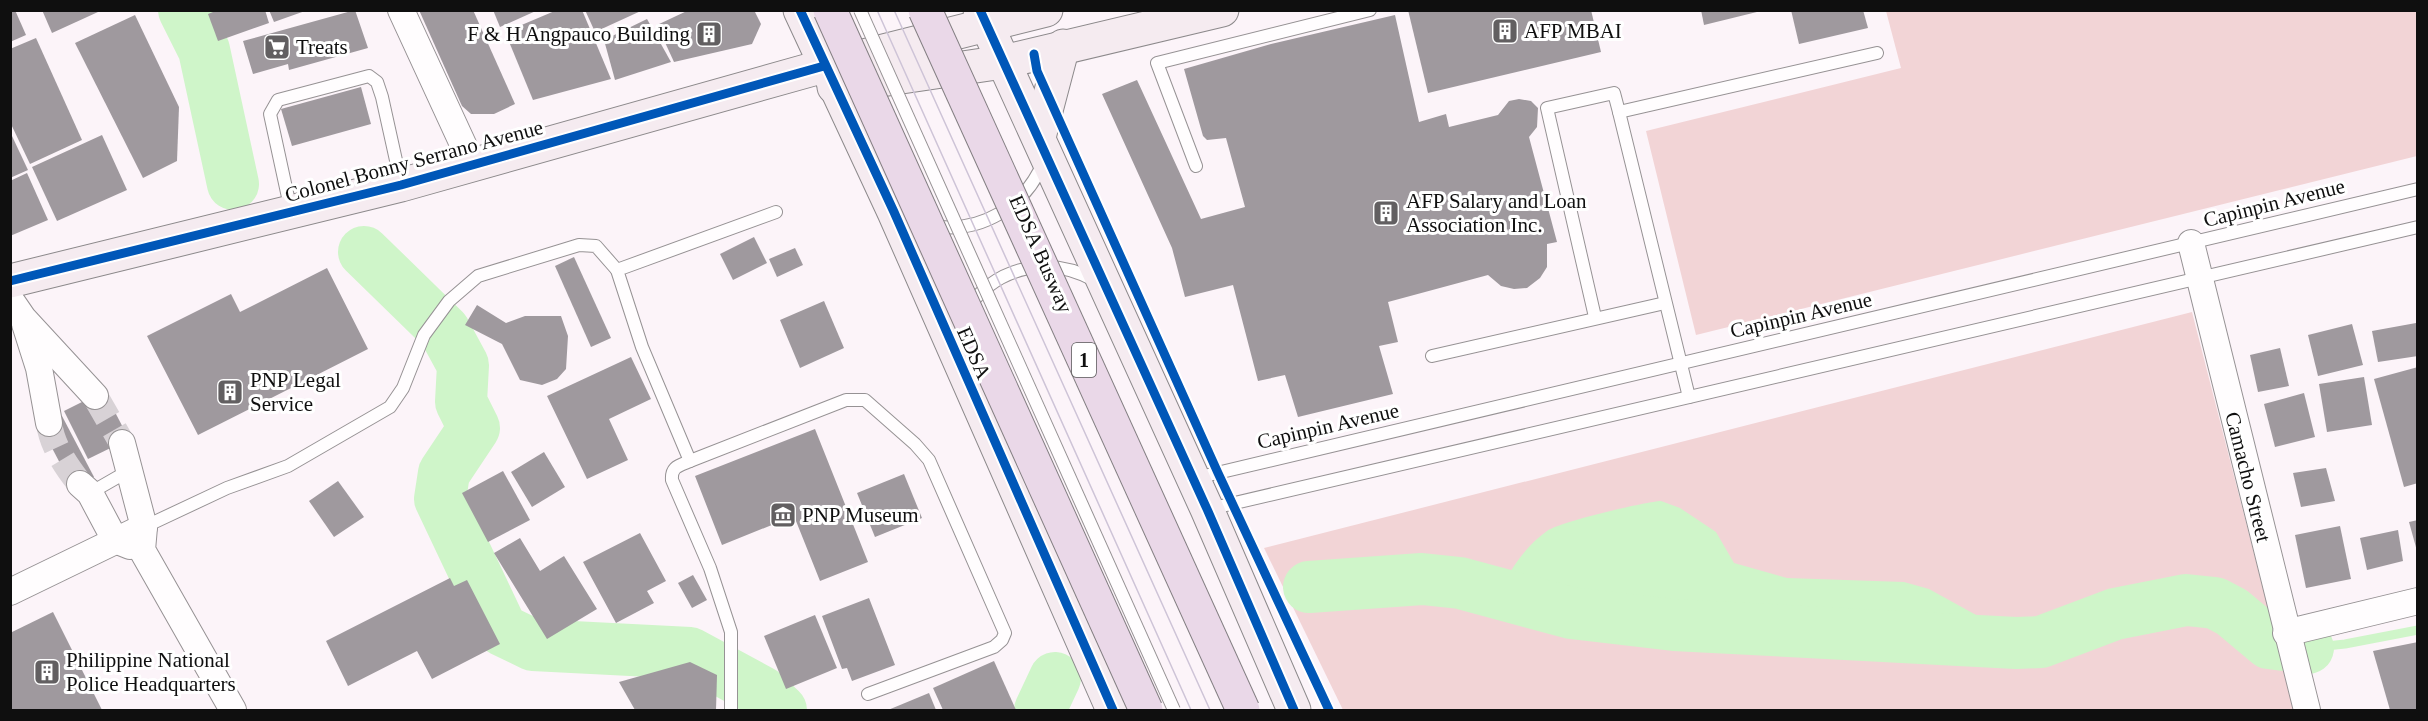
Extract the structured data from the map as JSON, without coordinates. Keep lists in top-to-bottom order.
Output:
{
  "streets": {
    "highway": ["EDSA", "1"],
    "main road": ["Colonel Bonny Serrano Avenue"],
    "street": ["Camacho Street"],
    "lane": ["Capinpin Avenue", "EDSA Busway"]
  },
  "crossings": [
    ["Colonel Bonny Serrano Avenue", "EDSA"],
    ["Capinpin Avenue", "Camacho Street"]
  ],
  "places": {
    "building": [
      "AFP MBAI",
      "F & H Angpauco Building",
      "AFP Salary and Loan Association Inc.",
      "PNP Legal Service",
      "Philippine National Police Headquarters"
    ],
    "supermarket": ["Treats"],
    "museum": ["PNP Museum"]
  }
}
